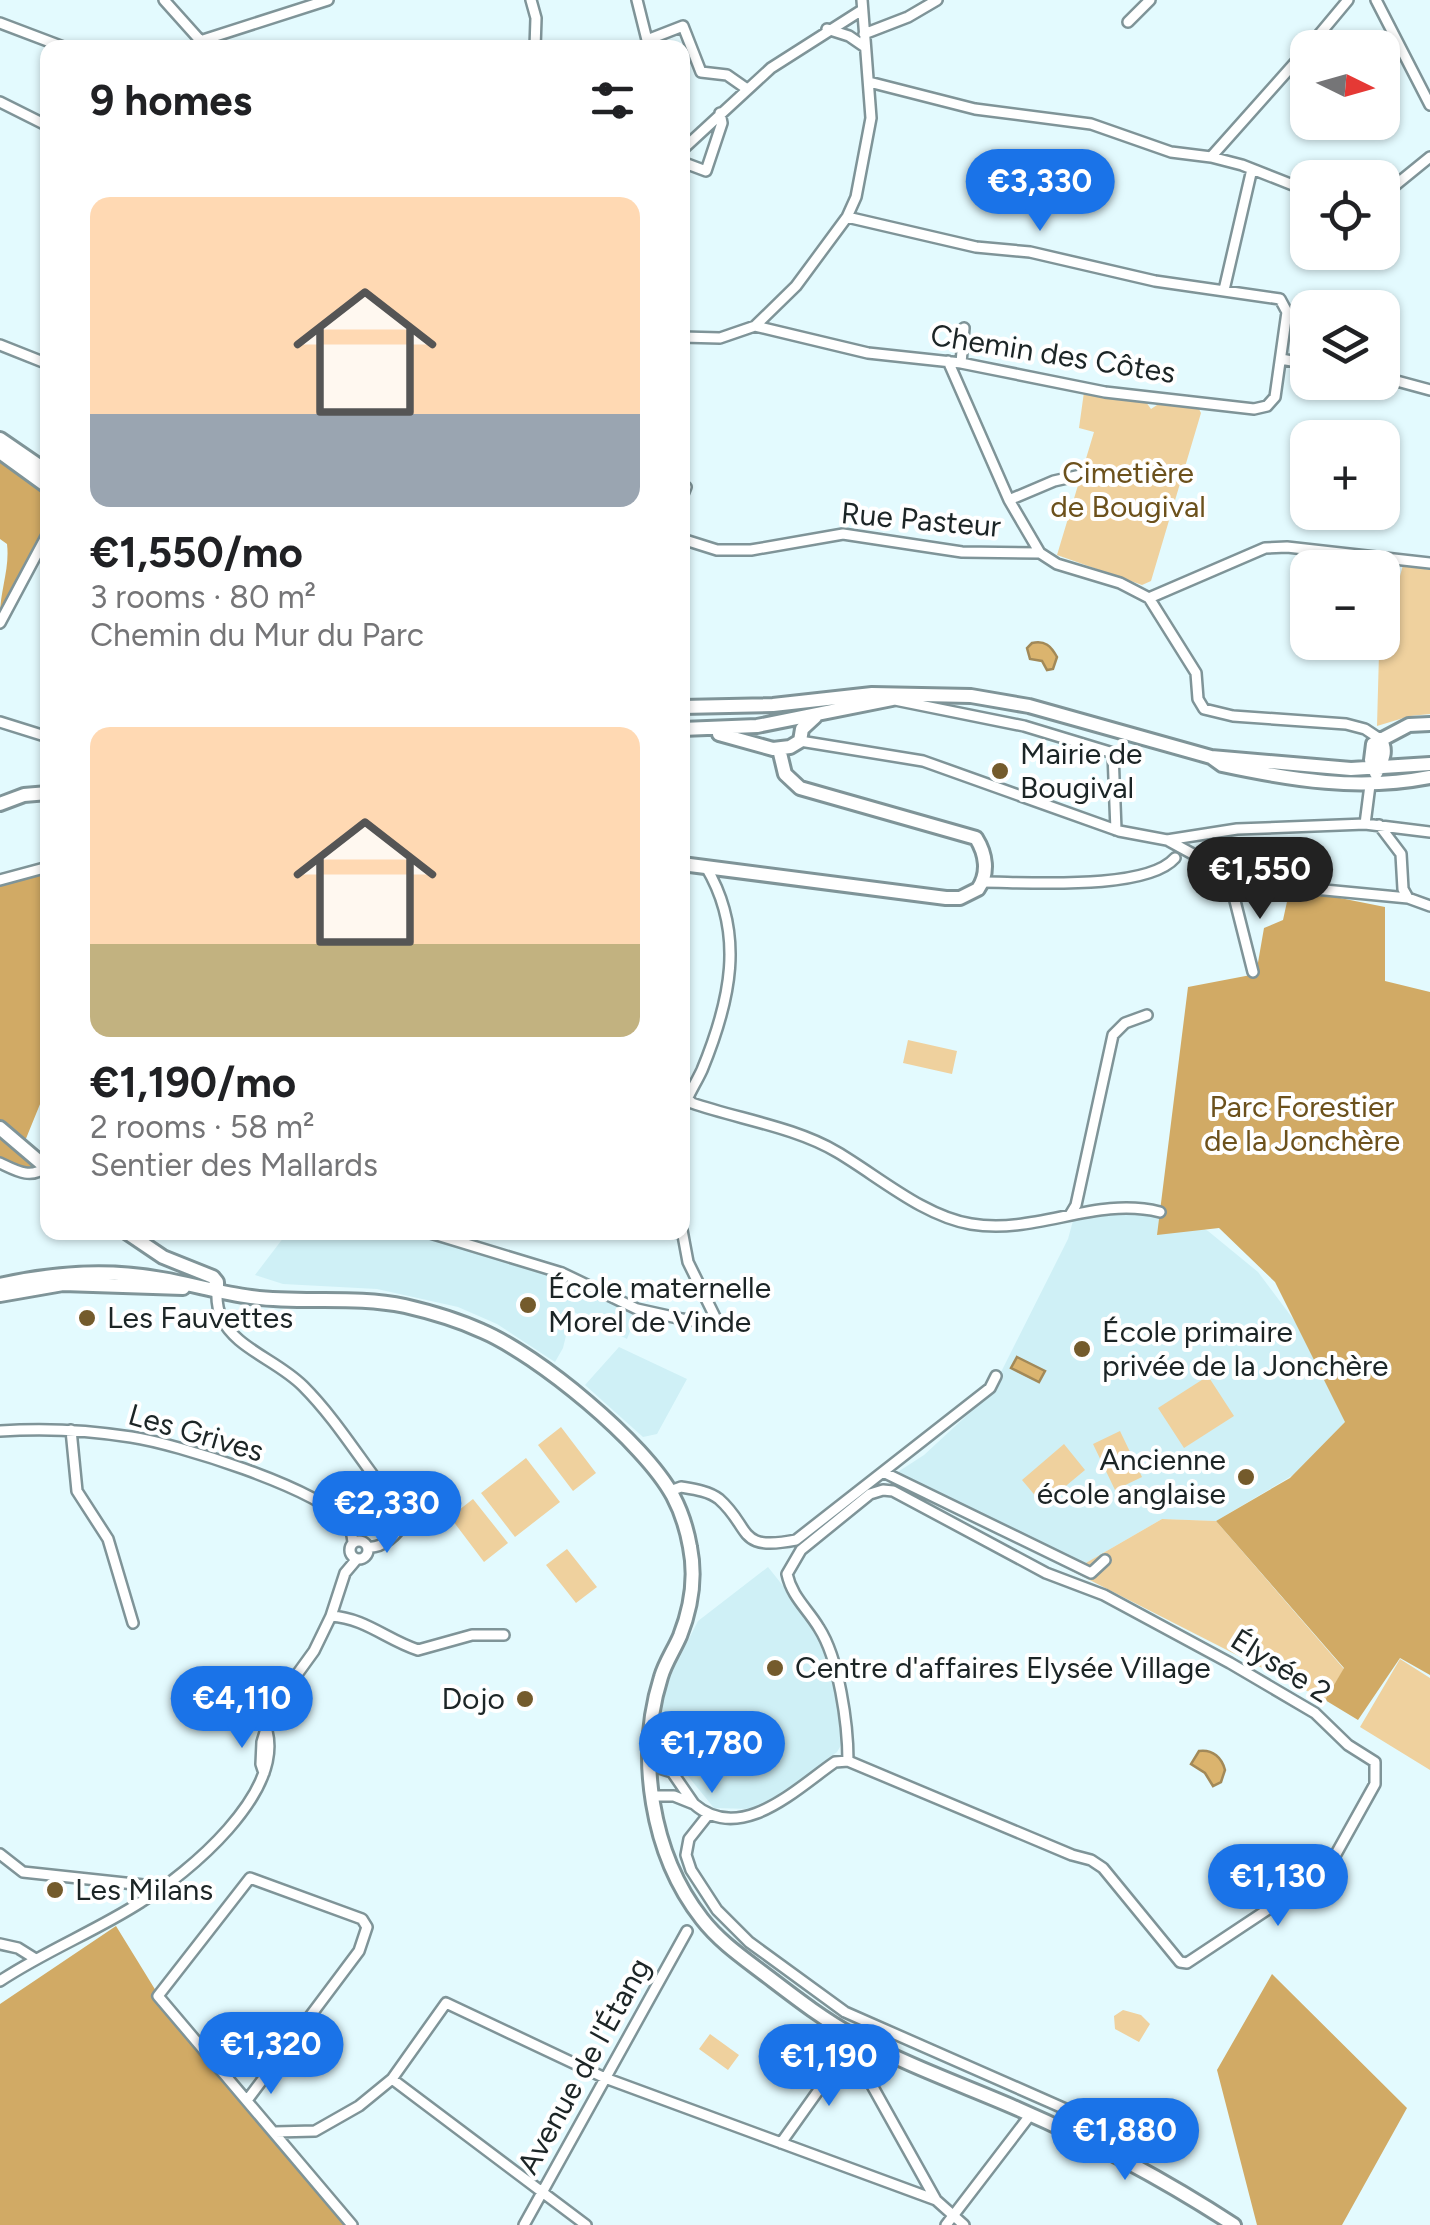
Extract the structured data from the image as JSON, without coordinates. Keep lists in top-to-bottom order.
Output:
{
  "streets": {
    "street": [
      "Chemin des Côtes",
      "Rue Pasteur",
      "Les Grives",
      "Élysée 2",
      "Avenue de l'Étang"
    ]
  },
  "parks": ["Cimetière de Bougival", "Parc Forestier de la Jonchère"],
  "places": [
    "Mairie de Bougival",
    "École maternelle Morel de Vinde",
    "Les Fauvettes",
    "École primaire privée de la Jonchère",
    "Ancienne école anglaise",
    "Centre d'affaires Elysée Village",
    "Dojo",
    "Les Milans"
  ],
  "north": "right",
  "page": {
    "map_buttons": ["+", "−"],
    "heading": "9 homes",
    "price": [
      "€3,330",
      "€1,550",
      "€2,330",
      "€4,110",
      "€1,780",
      "€1,130",
      "€1,320",
      "€1,190",
      "€1,880"
    ],
    "list": [
      {
        "name": "€1,550/mo",
        "note": "3 rooms · 80 m² · Chemin du Mur du Parc"
      },
      {
        "name": "€1,190/mo",
        "note": "2 rooms · 58 m² · Sentier des Mallards"
      }
    ]
  }
}
